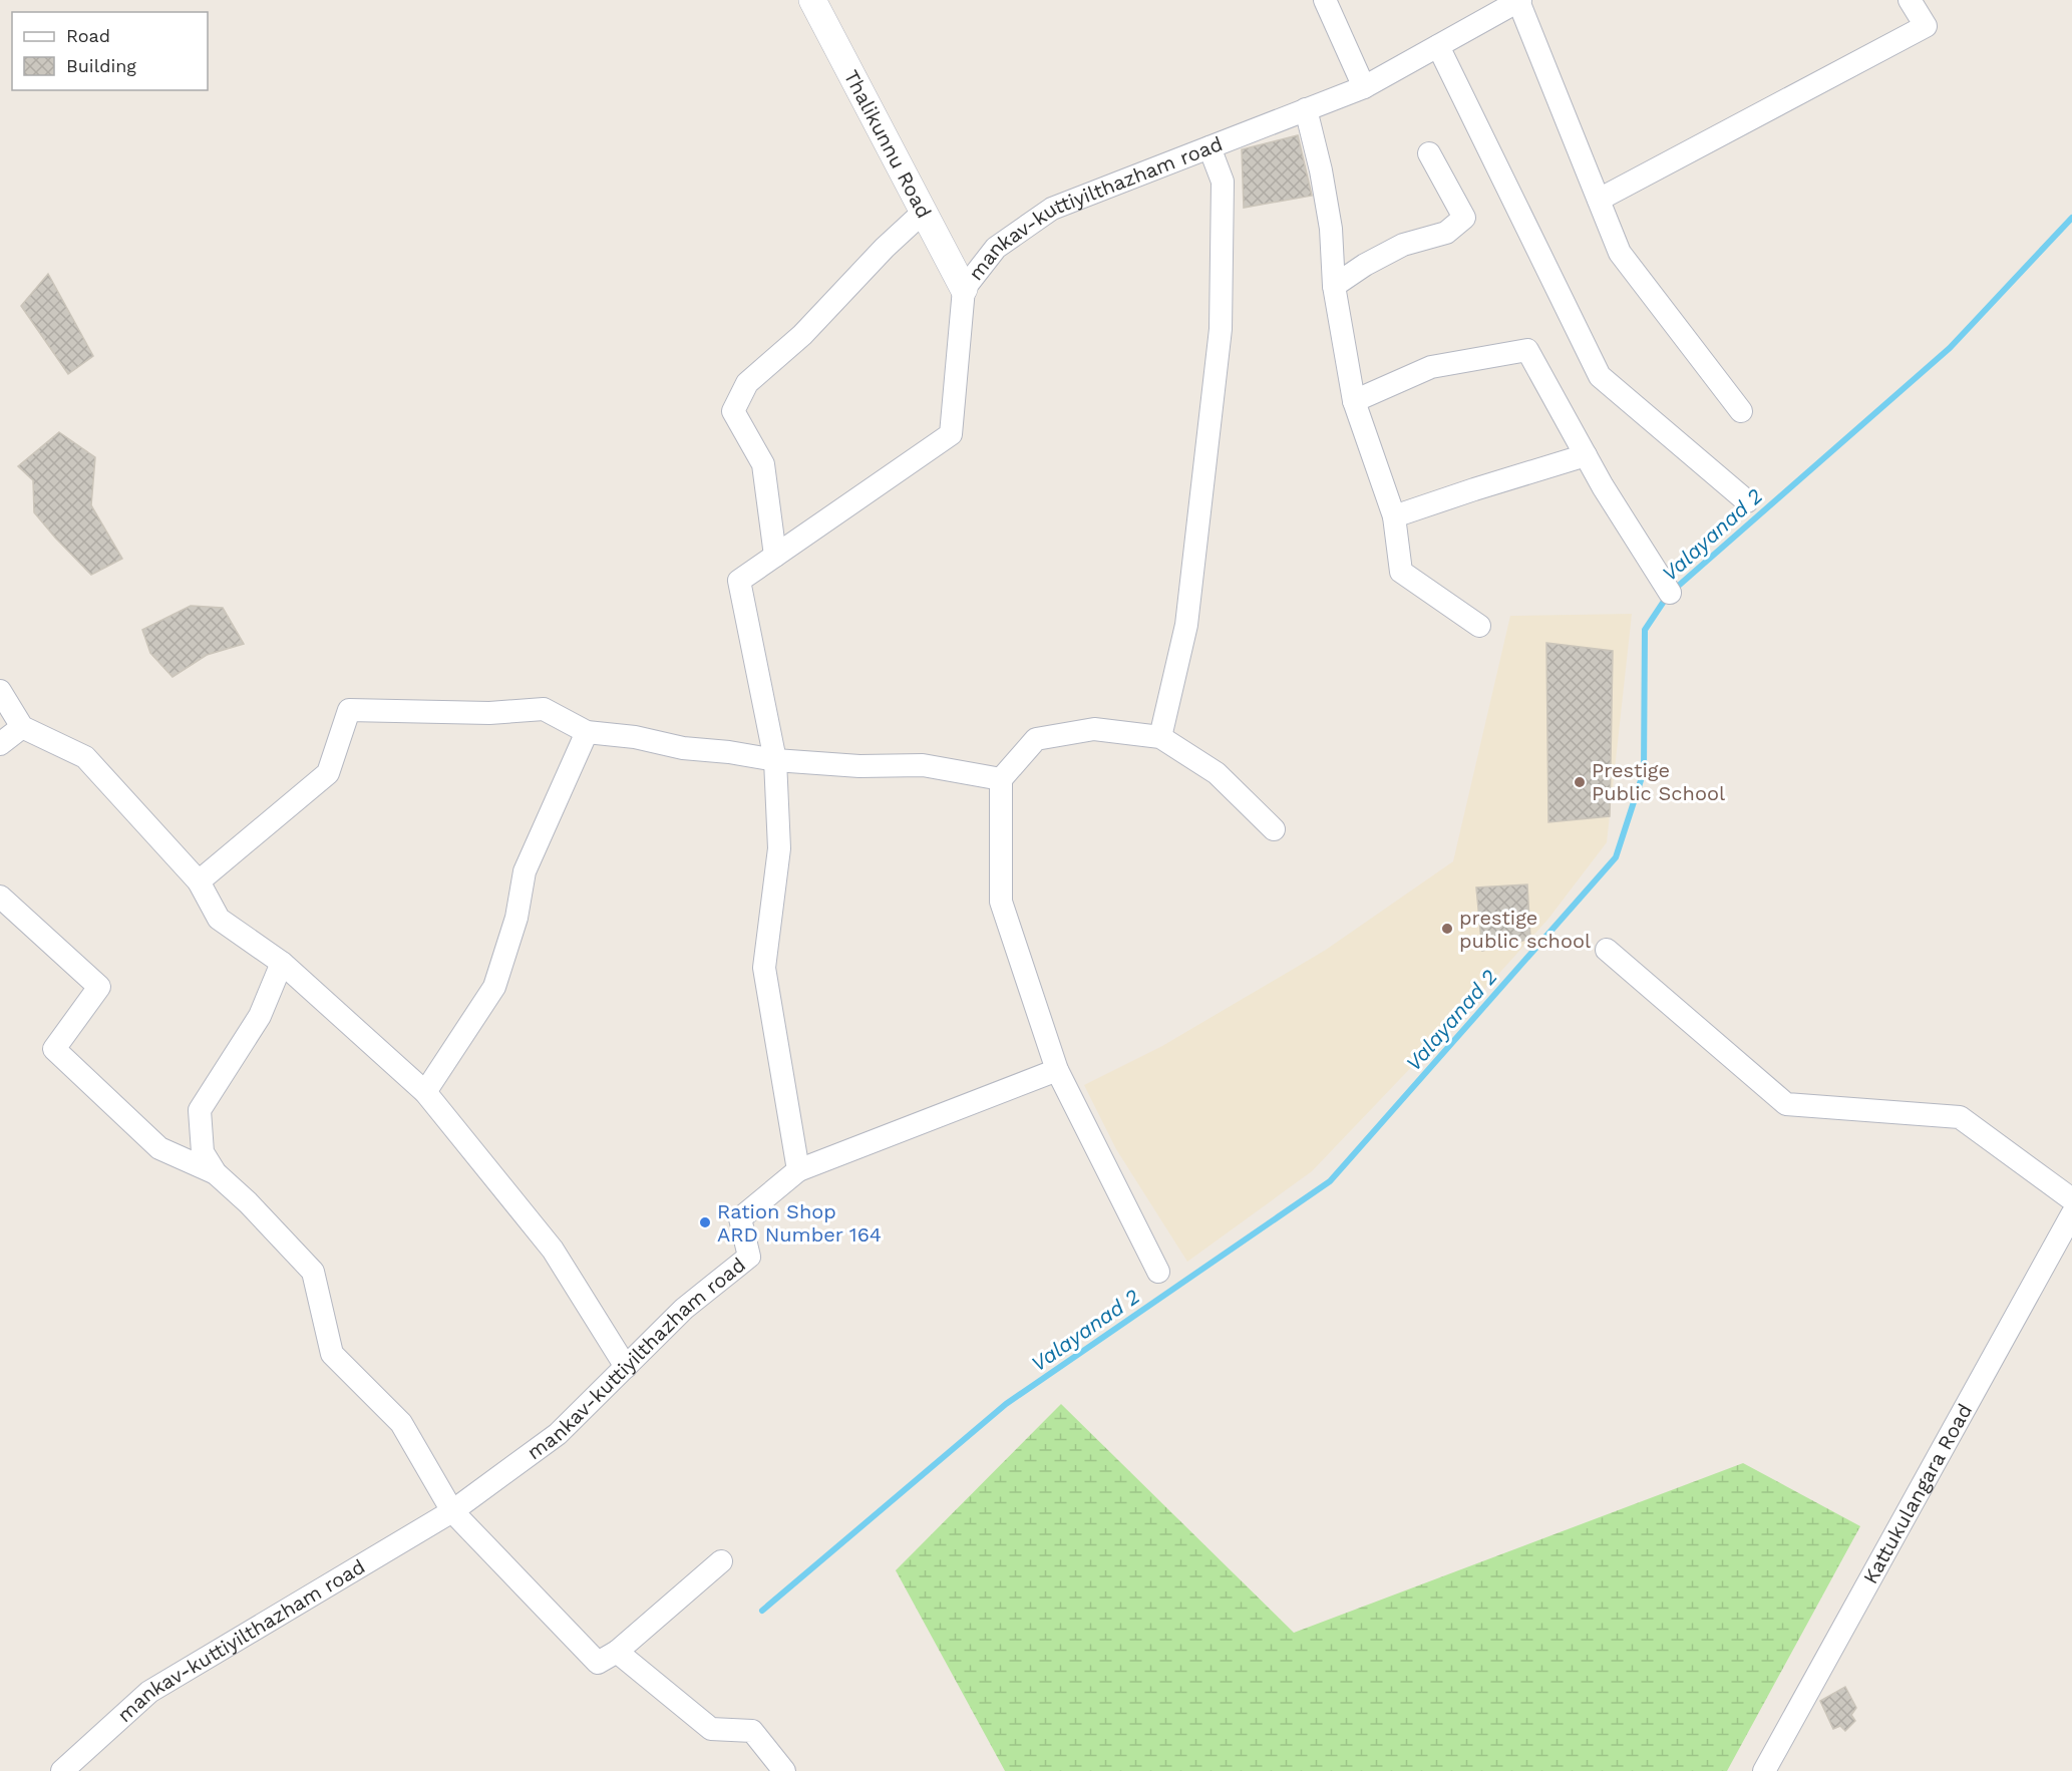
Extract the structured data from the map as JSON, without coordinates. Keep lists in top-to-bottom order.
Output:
{
  "streets": {
    "street": ["Thalikunnu Road", "mankav-kuttiyilthazham road", "Kattukulangara Road"]
  },
  "crossings": [
    ["Thalikunnu Road", "mankav-kuttiyilthazham road"]
  ],
  "water": ["Valayanad 2"],
  "places": ["Prestige Public School", "prestige public school", "Ration Shop ARD Number 164"],
  "legend": ["Road", "Building"]
}
